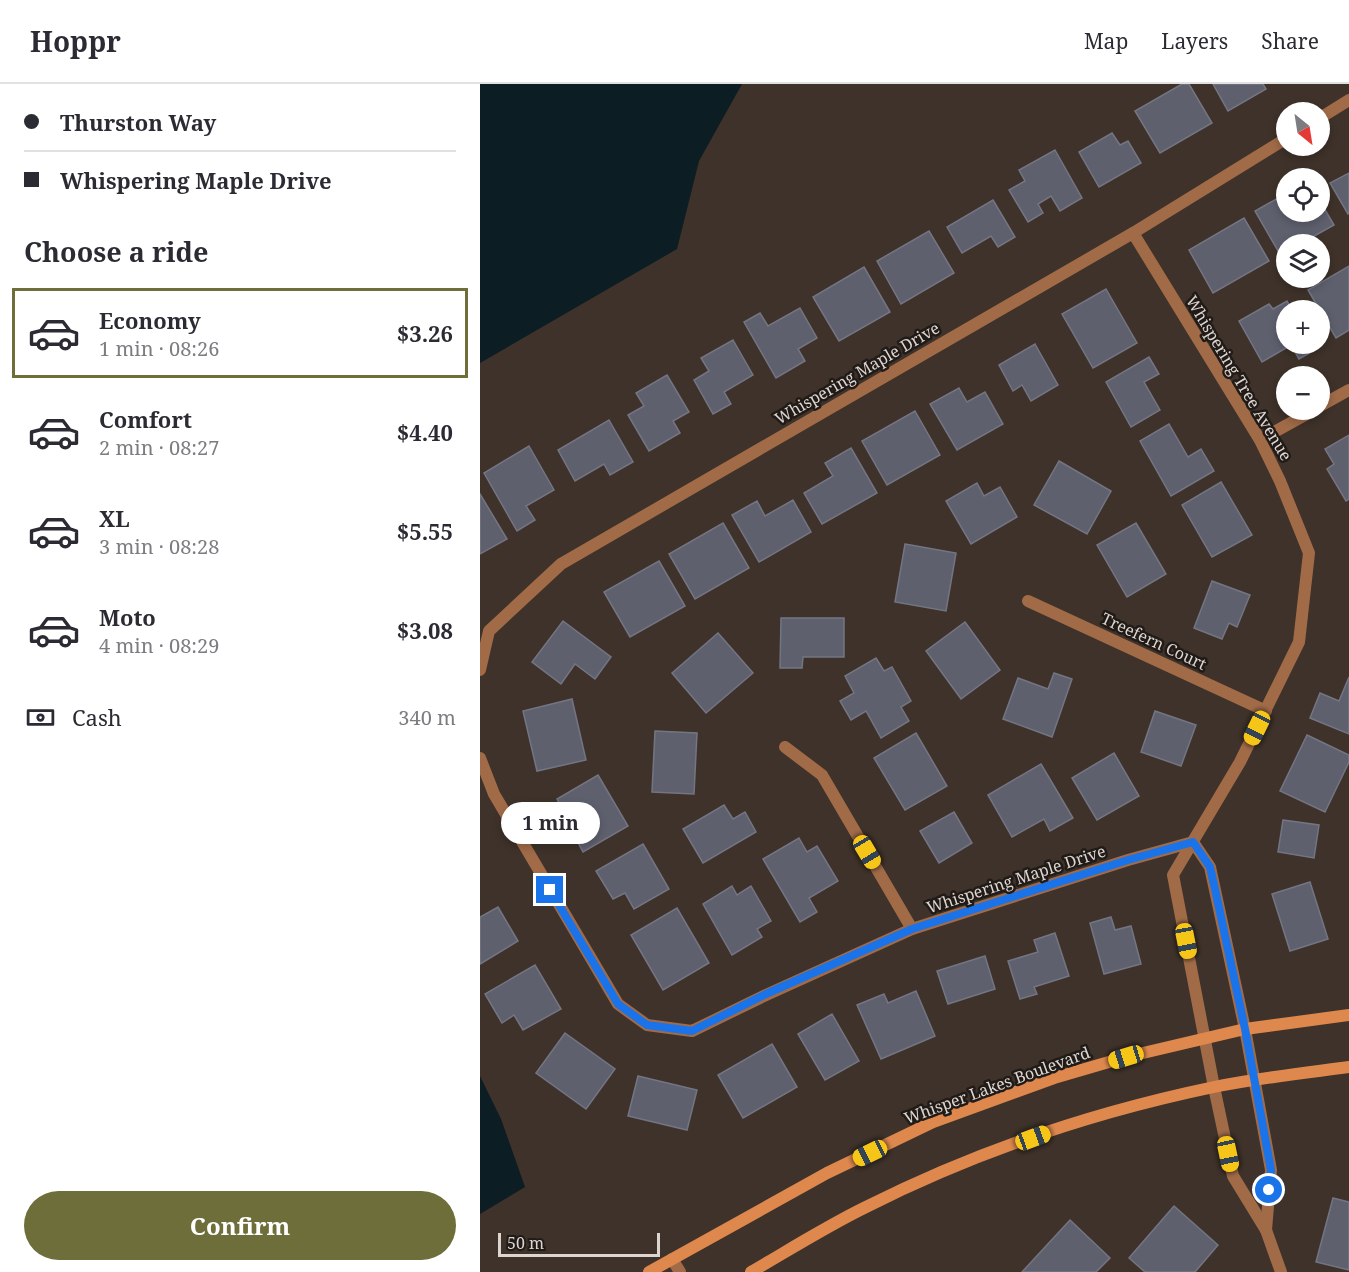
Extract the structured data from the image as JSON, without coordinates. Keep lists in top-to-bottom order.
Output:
{
  "streets": {
    "street": [
      "Whispering Maple Drive",
      "Whispering Tree Avenue",
      "Treefern Court",
      "Whisper Lakes Boulevard"
    ]
  },
  "crossings": [
    ["Whispering Maple Drive", "Whispering Tree Avenue"],
    ["Whispering Tree Avenue", "Treefern Court"],
    ["Whispering Tree Avenue", "Whisper Lakes Boulevard"]
  ],
  "scale_bar": "50 m",
  "north": "bottom right",
  "page": {
    "header": "Hoppr",
    "nav": ["Map", "Layers", "Share"],
    "banner": ["Thurston Way", "Whispering Maple Drive"],
    "map_buttons": ["+", "−"],
    "heading": "Choose a ride",
    "list": [
      {
        "name": "Economy",
        "note": "1 min · 08:26",
        "value": "$3.26"
      },
      {
        "name": "Comfort",
        "note": "2 min · 08:27",
        "value": "$4.40"
      },
      {
        "name": "XL",
        "note": "3 min · 08:28",
        "value": "$5.55"
      },
      {
        "name": "Moto",
        "note": "4 min · 08:29",
        "value": "$3.08"
      }
    ],
    "pay": ["Cash", "340 m"],
    "bubble": "1 min",
    "buttons": "Confirm",
    "scale": "50 m"
  }
}
